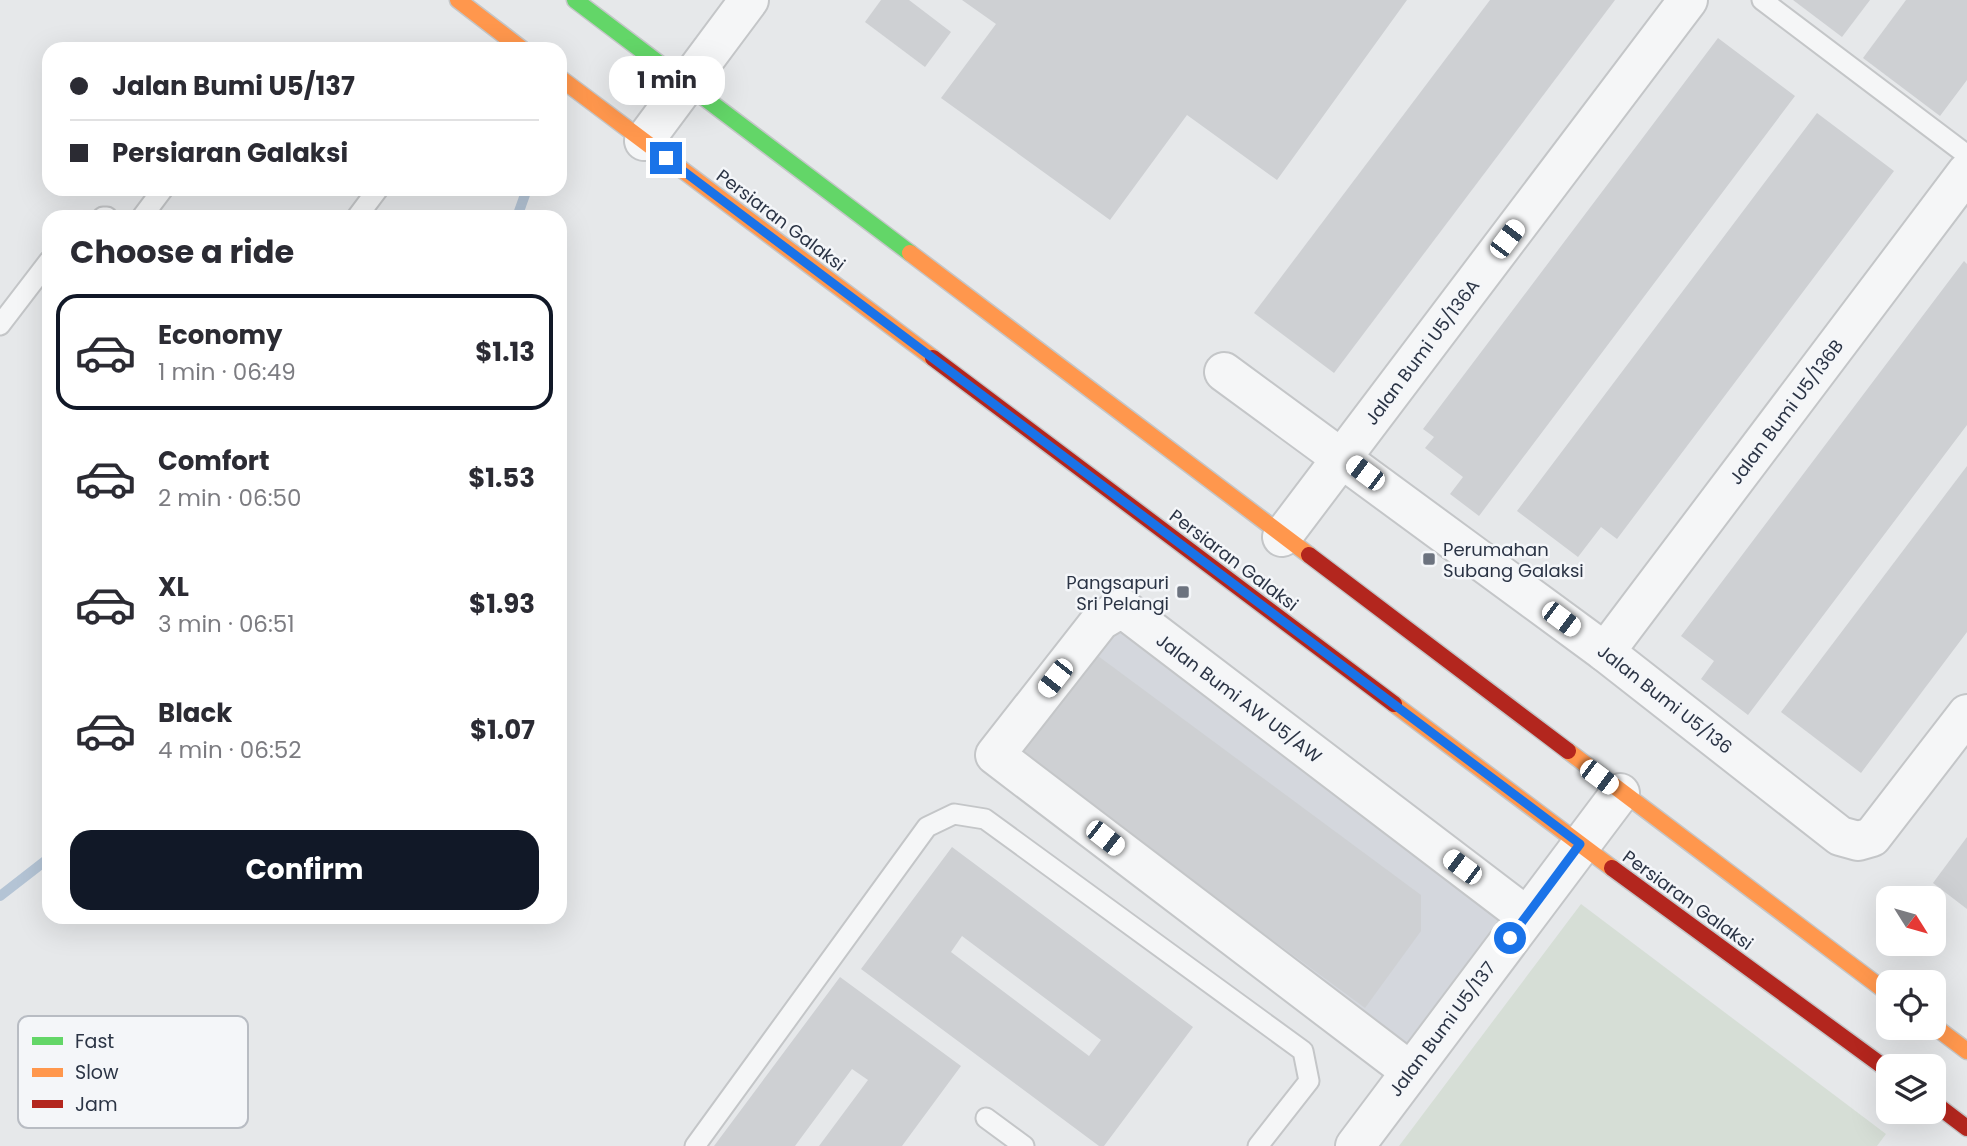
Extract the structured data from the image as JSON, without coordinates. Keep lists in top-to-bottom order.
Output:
{
  "streets": {
    "main road": ["Persiaran Galaksi"],
    "street": [
      "Jalan Bumi U5/136A",
      "Jalan Bumi U5/136B",
      "Jalan Bumi AW U5/AW",
      "Jalan Bumi U5/136",
      "Jalan Bumi U5/137"
    ]
  },
  "crossings": [
    ["Persiaran Galaksi", "Jalan Bumi U5/137"],
    ["Jalan Bumi U5/136A", "Jalan Bumi U5/136"],
    ["Jalan Bumi U5/136B", "Jalan Bumi U5/136"],
    ["Jalan Bumi AW U5/AW", "Jalan Bumi U5/137"]
  ],
  "places": {
    "transit": ["Perumahan Subang Galaksi", "Pangsapuri Sri Pelangi"]
  },
  "legend": ["Fast", "Slow", "Jam"],
  "north": "bottom right",
  "page": {
    "banner": ["Jalan Bumi U5/137", "Persiaran Galaksi"],
    "bubble": "1 min",
    "heading": "Choose a ride",
    "list": [
      {
        "name": "Economy",
        "note": "1 min · 06:49",
        "value": "$1.13"
      },
      {
        "name": "Comfort",
        "note": "2 min · 06:50",
        "value": "$1.53"
      },
      {
        "name": "XL",
        "note": "3 min · 06:51",
        "value": "$1.93"
      },
      {
        "name": "Black",
        "note": "4 min · 06:52",
        "value": "$1.07"
      }
    ],
    "buttons": "Confirm"
  }
}
